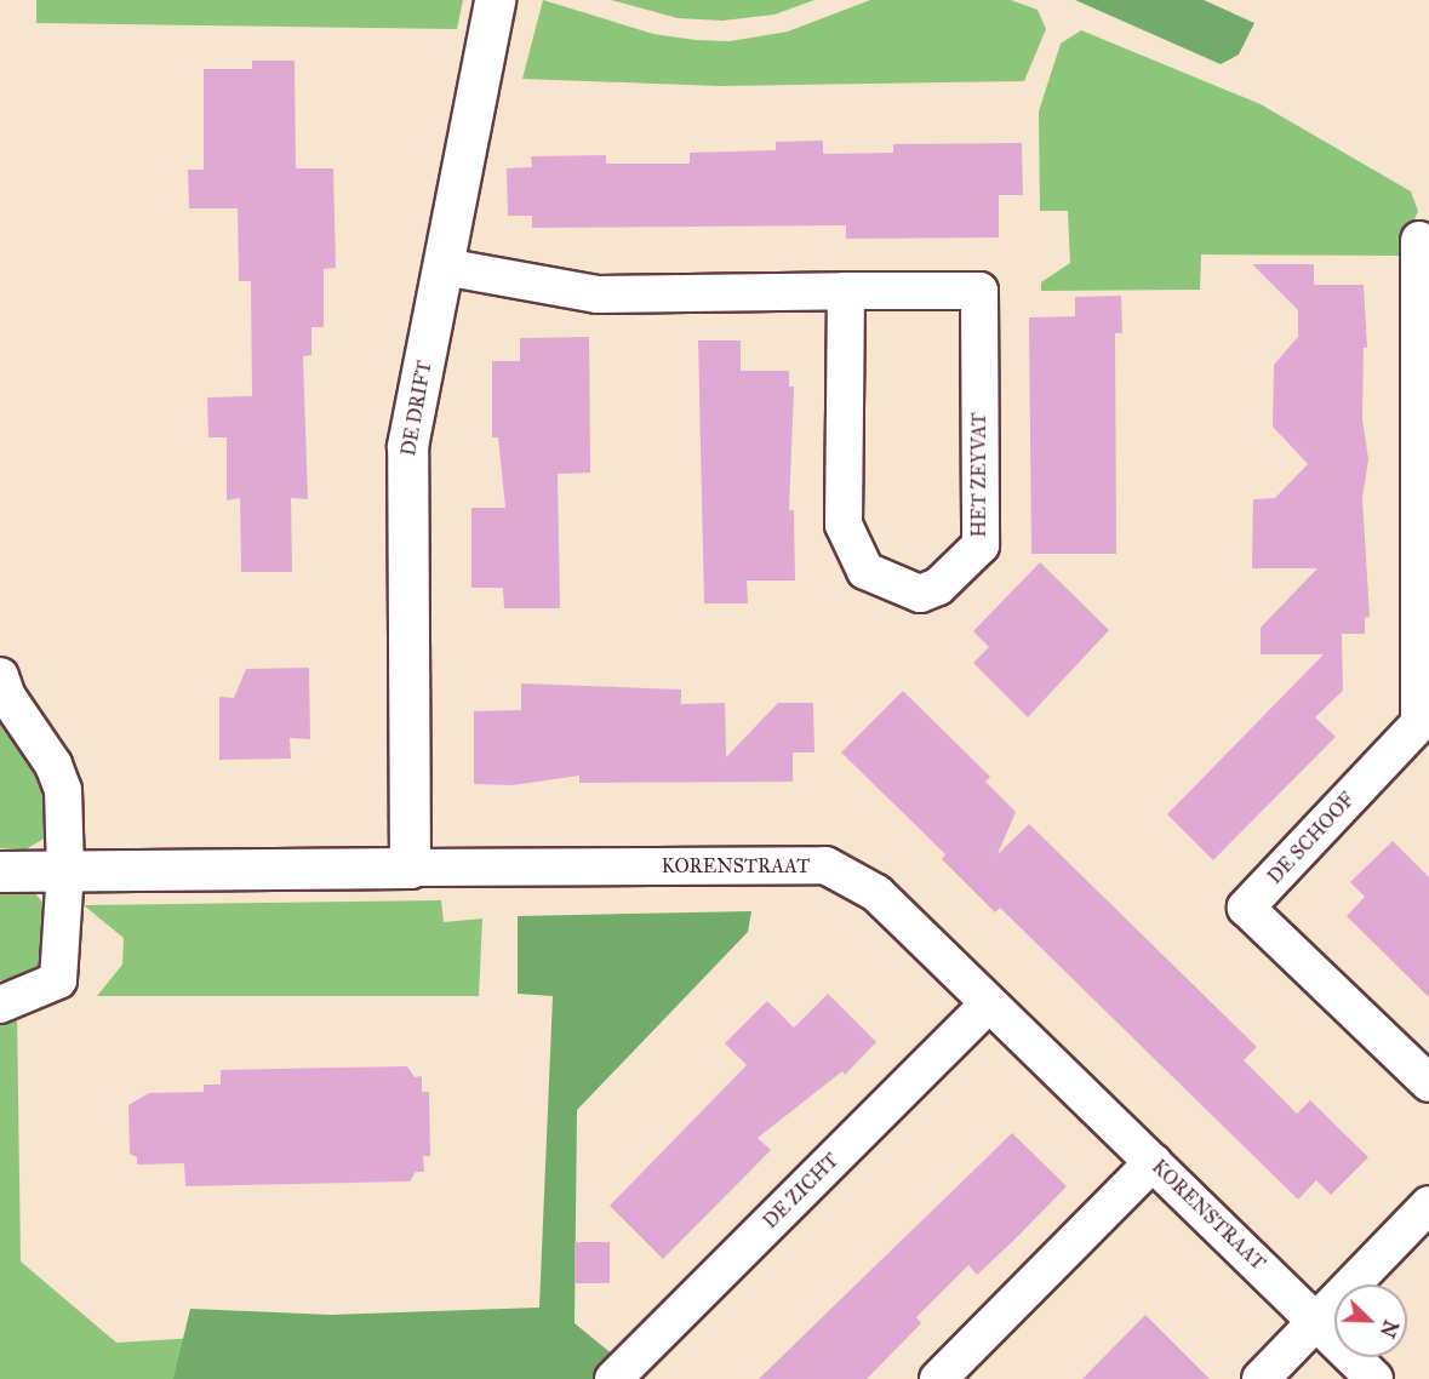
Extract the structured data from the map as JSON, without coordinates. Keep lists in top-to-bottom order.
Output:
{
  "streets": {
    "street": [
      "DE DRIFT",
      "HET ZEYVAT",
      "DE SCHOOF",
      "KORENSTRAAT",
      "DE ZICHT"
    ]
  },
  "crossings": [
    ["DE DRIFT", "HET ZEYVAT"],
    ["DE DRIFT", "KORENSTRAAT"],
    ["KORENSTRAAT", "DE ZICHT"]
  ],
  "north": "bottom right"
}
